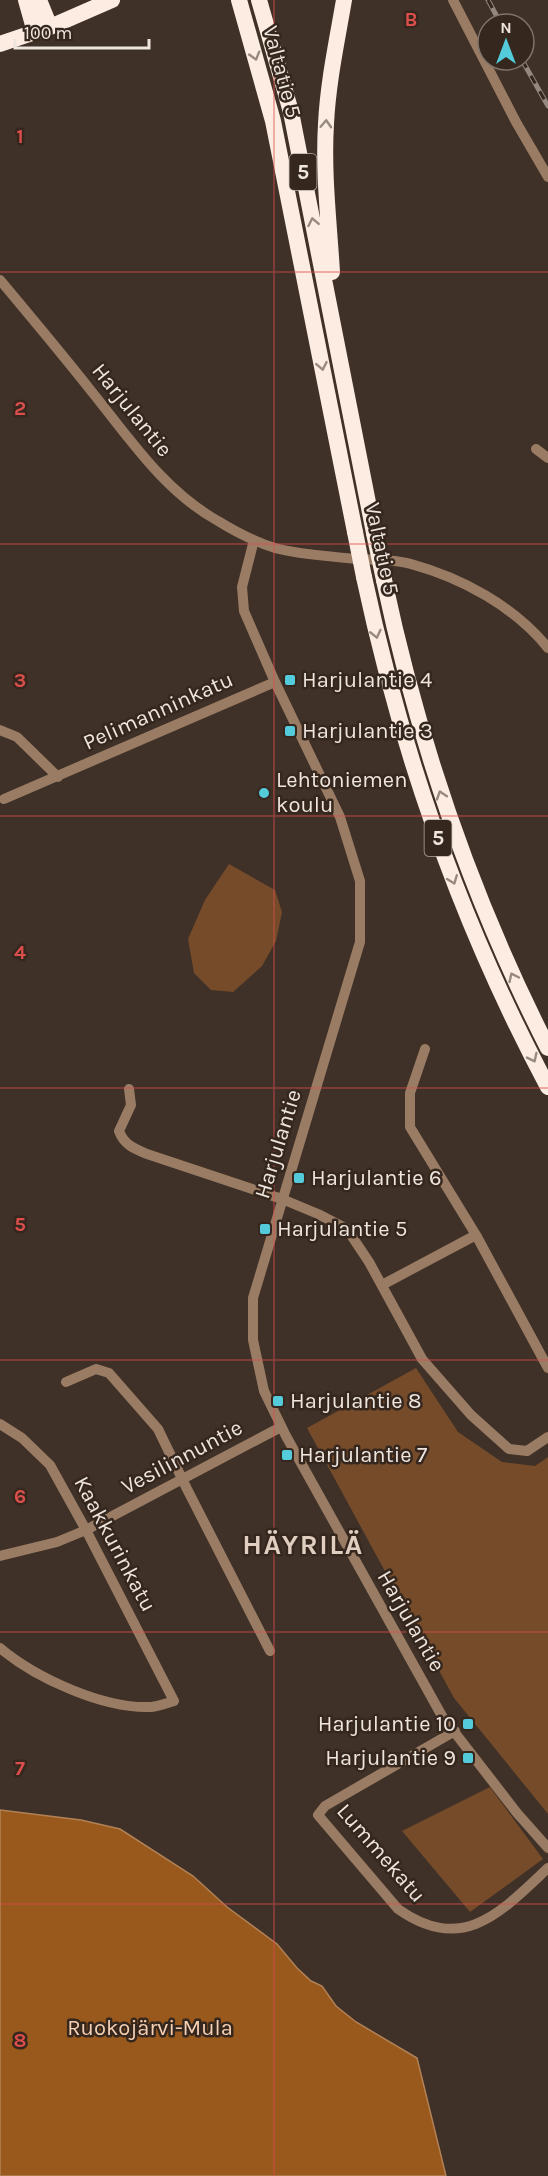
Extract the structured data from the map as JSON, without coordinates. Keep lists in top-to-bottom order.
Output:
{
  "streets": {
    "highway": ["Valtatie 5", "5"],
    "street": [
      "Harjulantie",
      "Pelimanninkatu",
      "Vesilinnuntie",
      "Kaakkurinkatu",
      "Lummekatu"
    ]
  },
  "crossings": [
    ["Harjulantie", "Pelimanninkatu"],
    ["Harjulantie", "Vesilinnuntie"],
    ["Harjulantie", "Lummekatu"],
    ["Vesilinnuntie", "Kaakkurinkatu"]
  ],
  "districts": ["HÄYRILÄ"],
  "parks": ["Ruokojärvi-Mula"],
  "places": {
    "transit": [
      "Harjulantie 4",
      "Harjulantie 3",
      "Harjulantie 6",
      "Harjulantie 5",
      "Harjulantie 8",
      "Harjulantie 7",
      "Harjulantie 10",
      "Harjulantie 9"
    ],
    "other": ["Lehtoniemen koulu"]
  },
  "scale_bar": "100 m",
  "north": "top",
  "grid": {
    "columns": ["B"],
    "rows": [
      "1",
      "2",
      "3",
      "4",
      "5",
      "6",
      "7",
      "8"
    ]
  }
}
